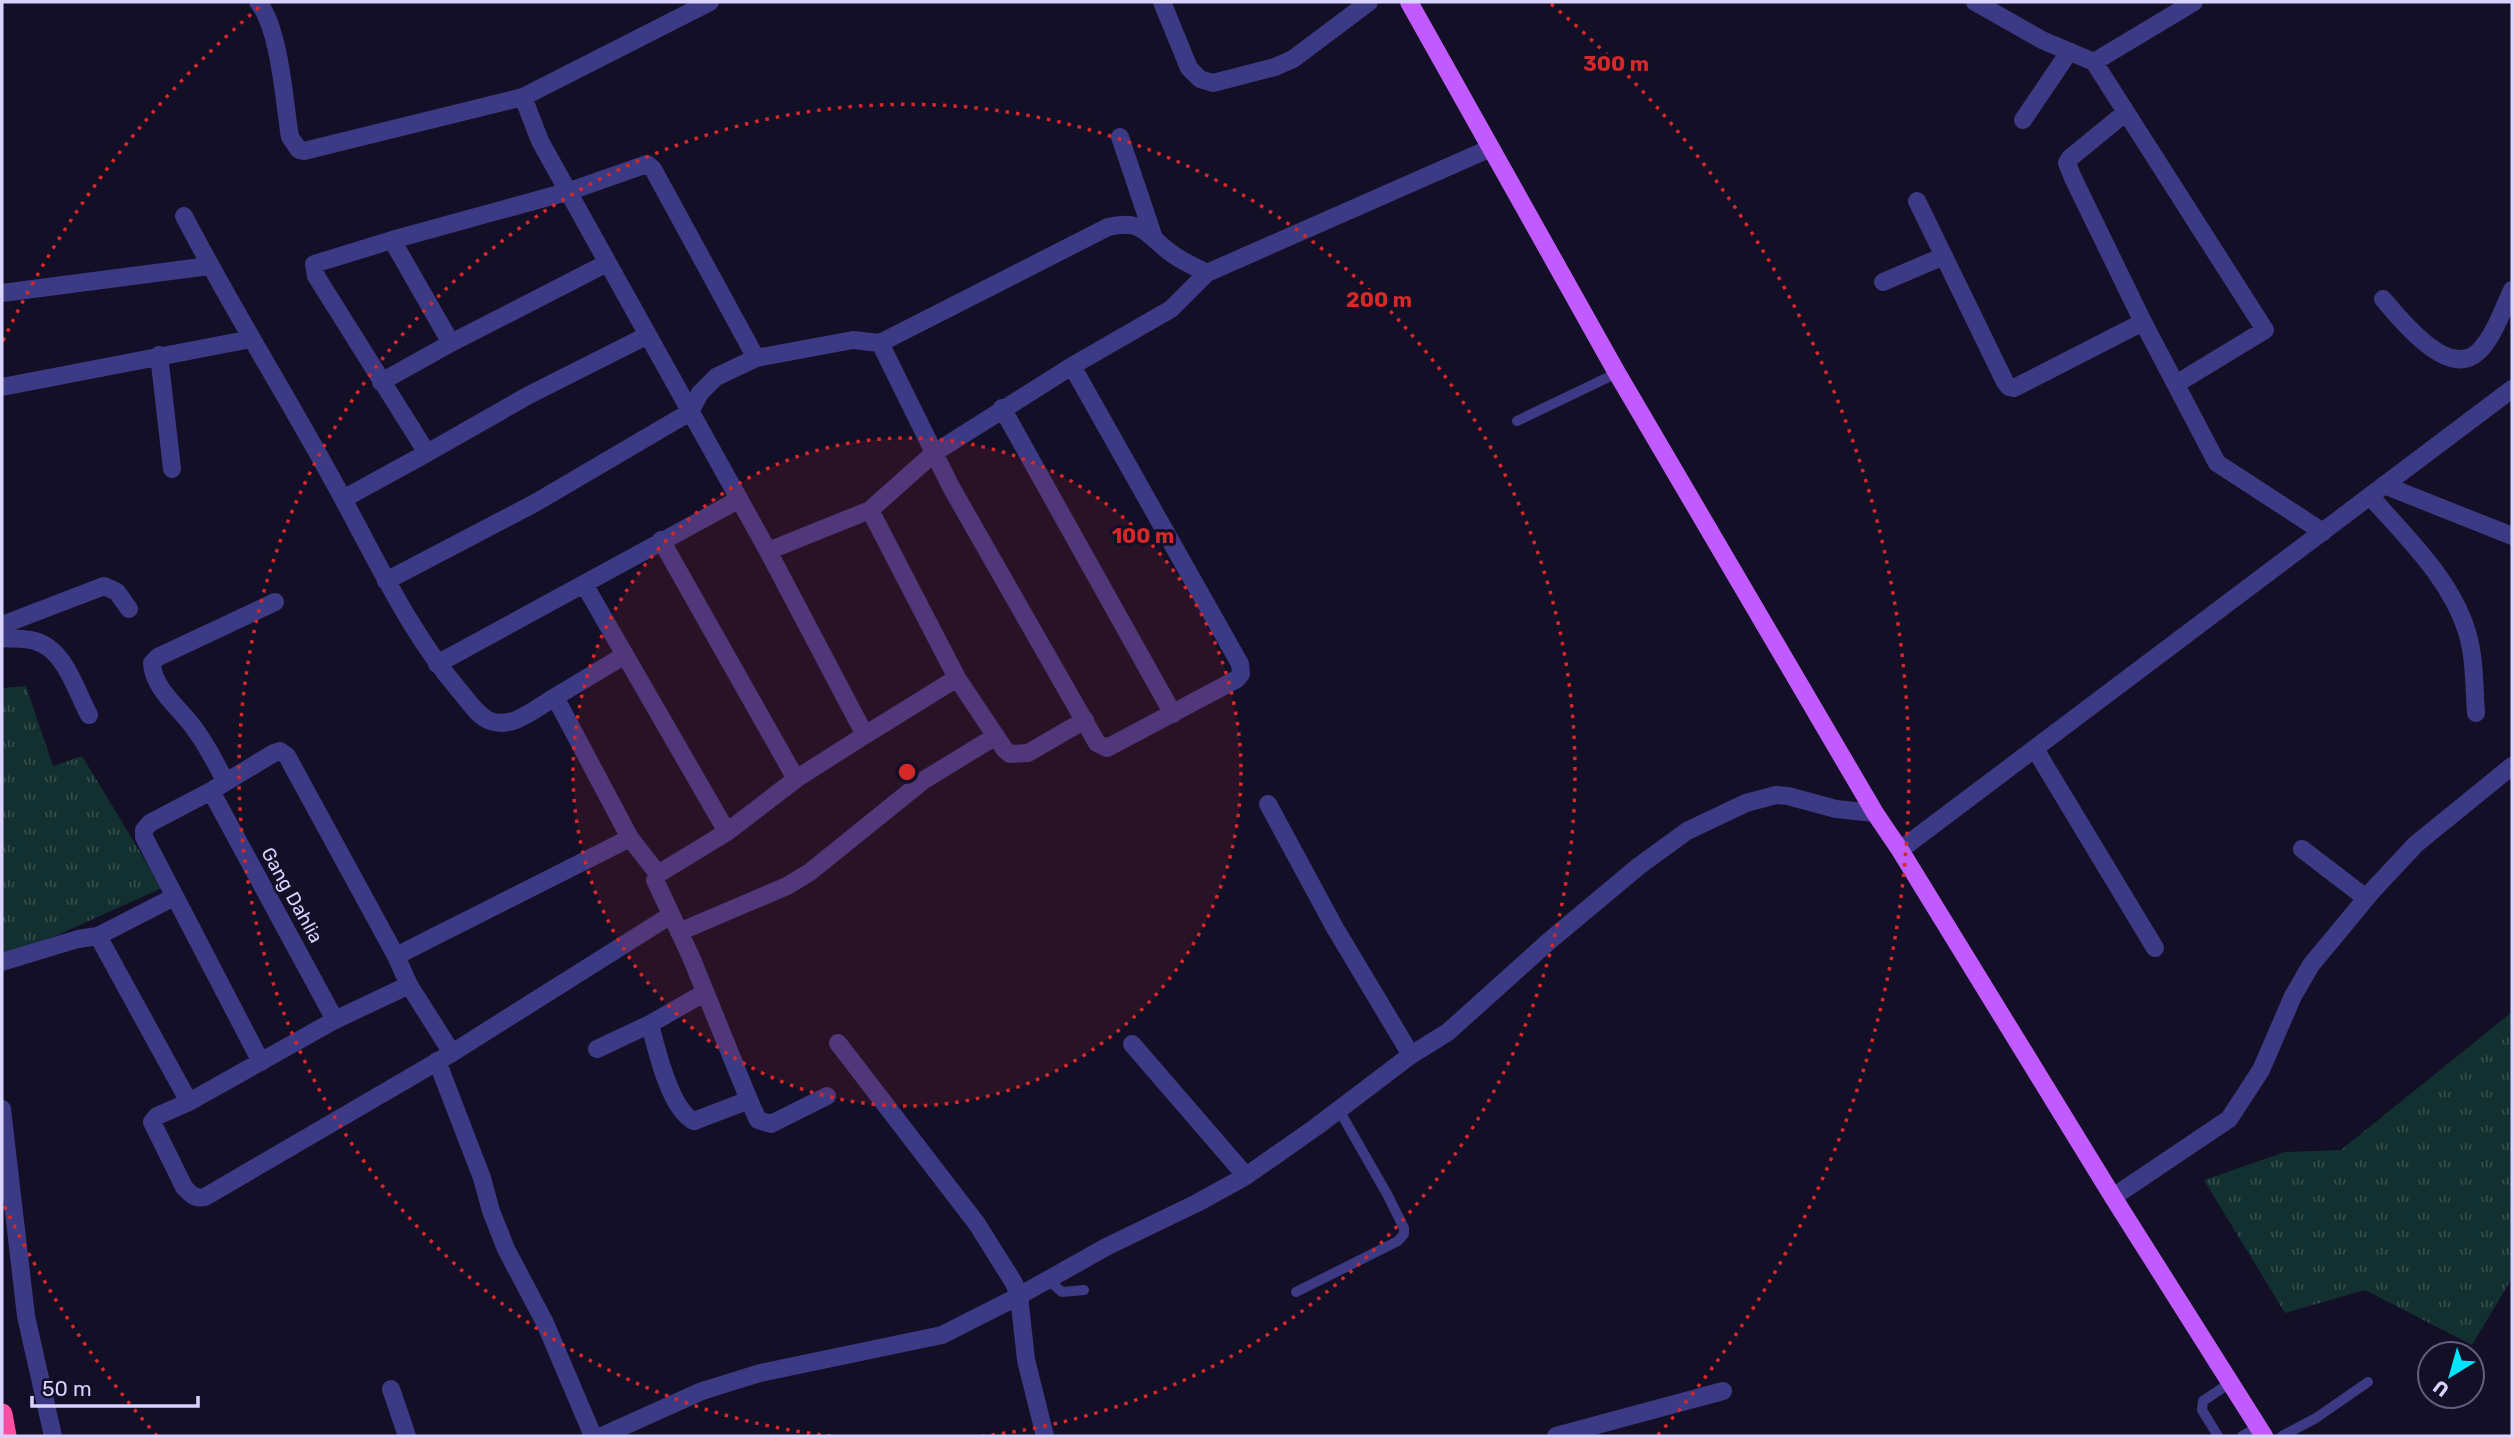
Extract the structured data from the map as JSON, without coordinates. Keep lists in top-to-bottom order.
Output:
{
  "streets": {
    "street": ["Gang Dahlia"]
  },
  "scale_bar": "50 m",
  "north": "bottom left",
  "rings": ["300 m", "200 m", "100 m"]
}
